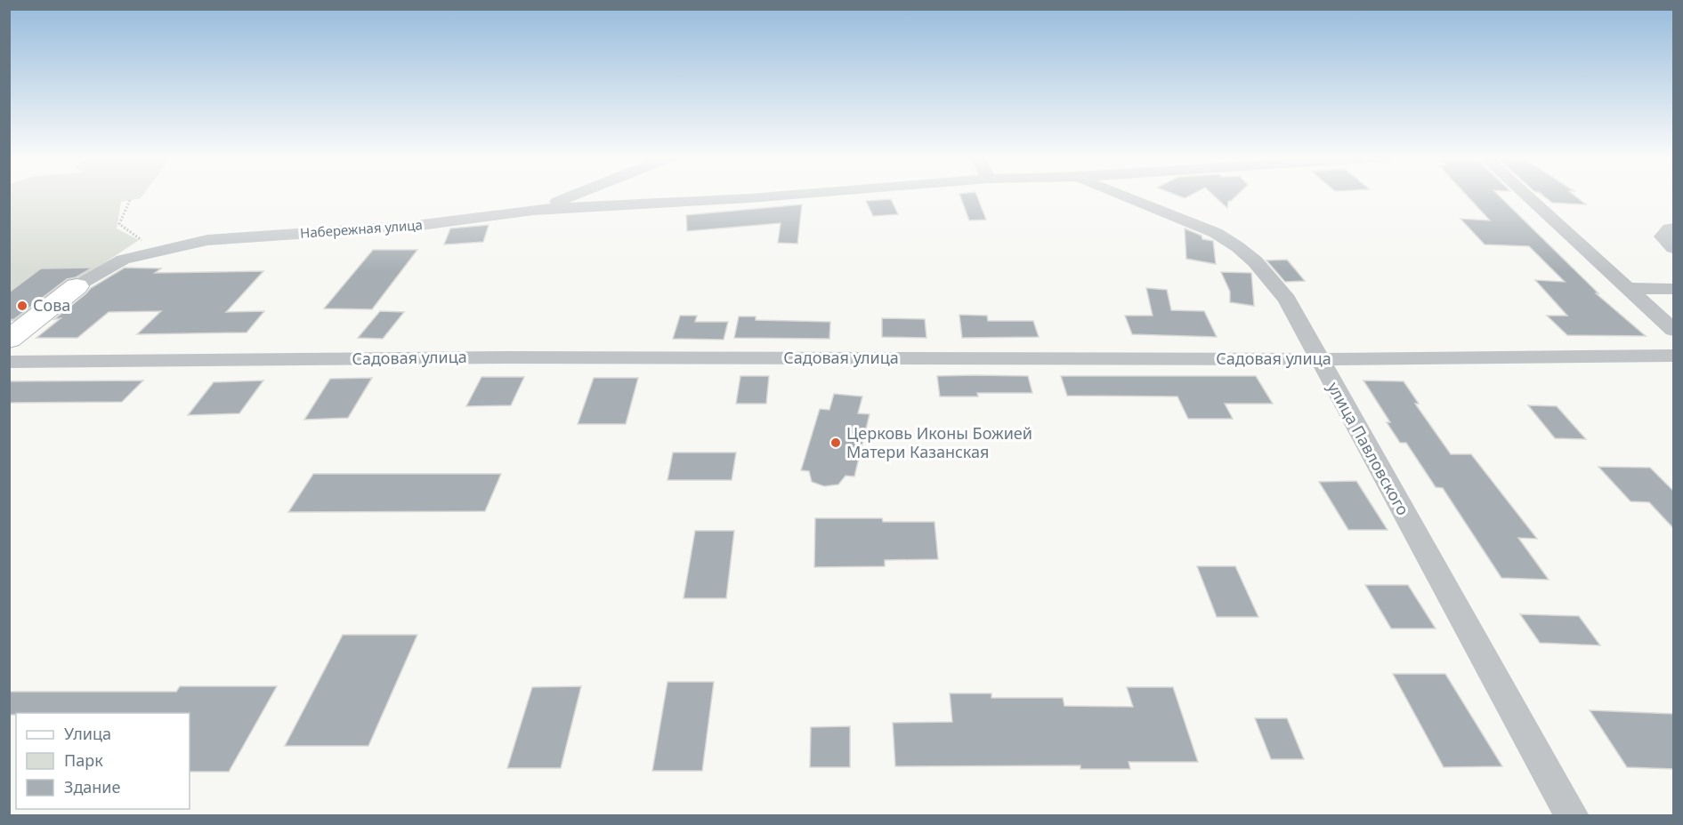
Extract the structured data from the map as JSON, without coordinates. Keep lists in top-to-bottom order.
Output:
{
  "streets": {
    "street": ["Набережная улица", "Садовая улица", "улица Павловского"]
  },
  "crossings": [
    ["Садовая улица", "улица Павловского"]
  ],
  "places": ["Сова", "Церковь Иконы Божией Матери Казанская"],
  "legend": ["Улица", "Парк", "Здание"]
}
